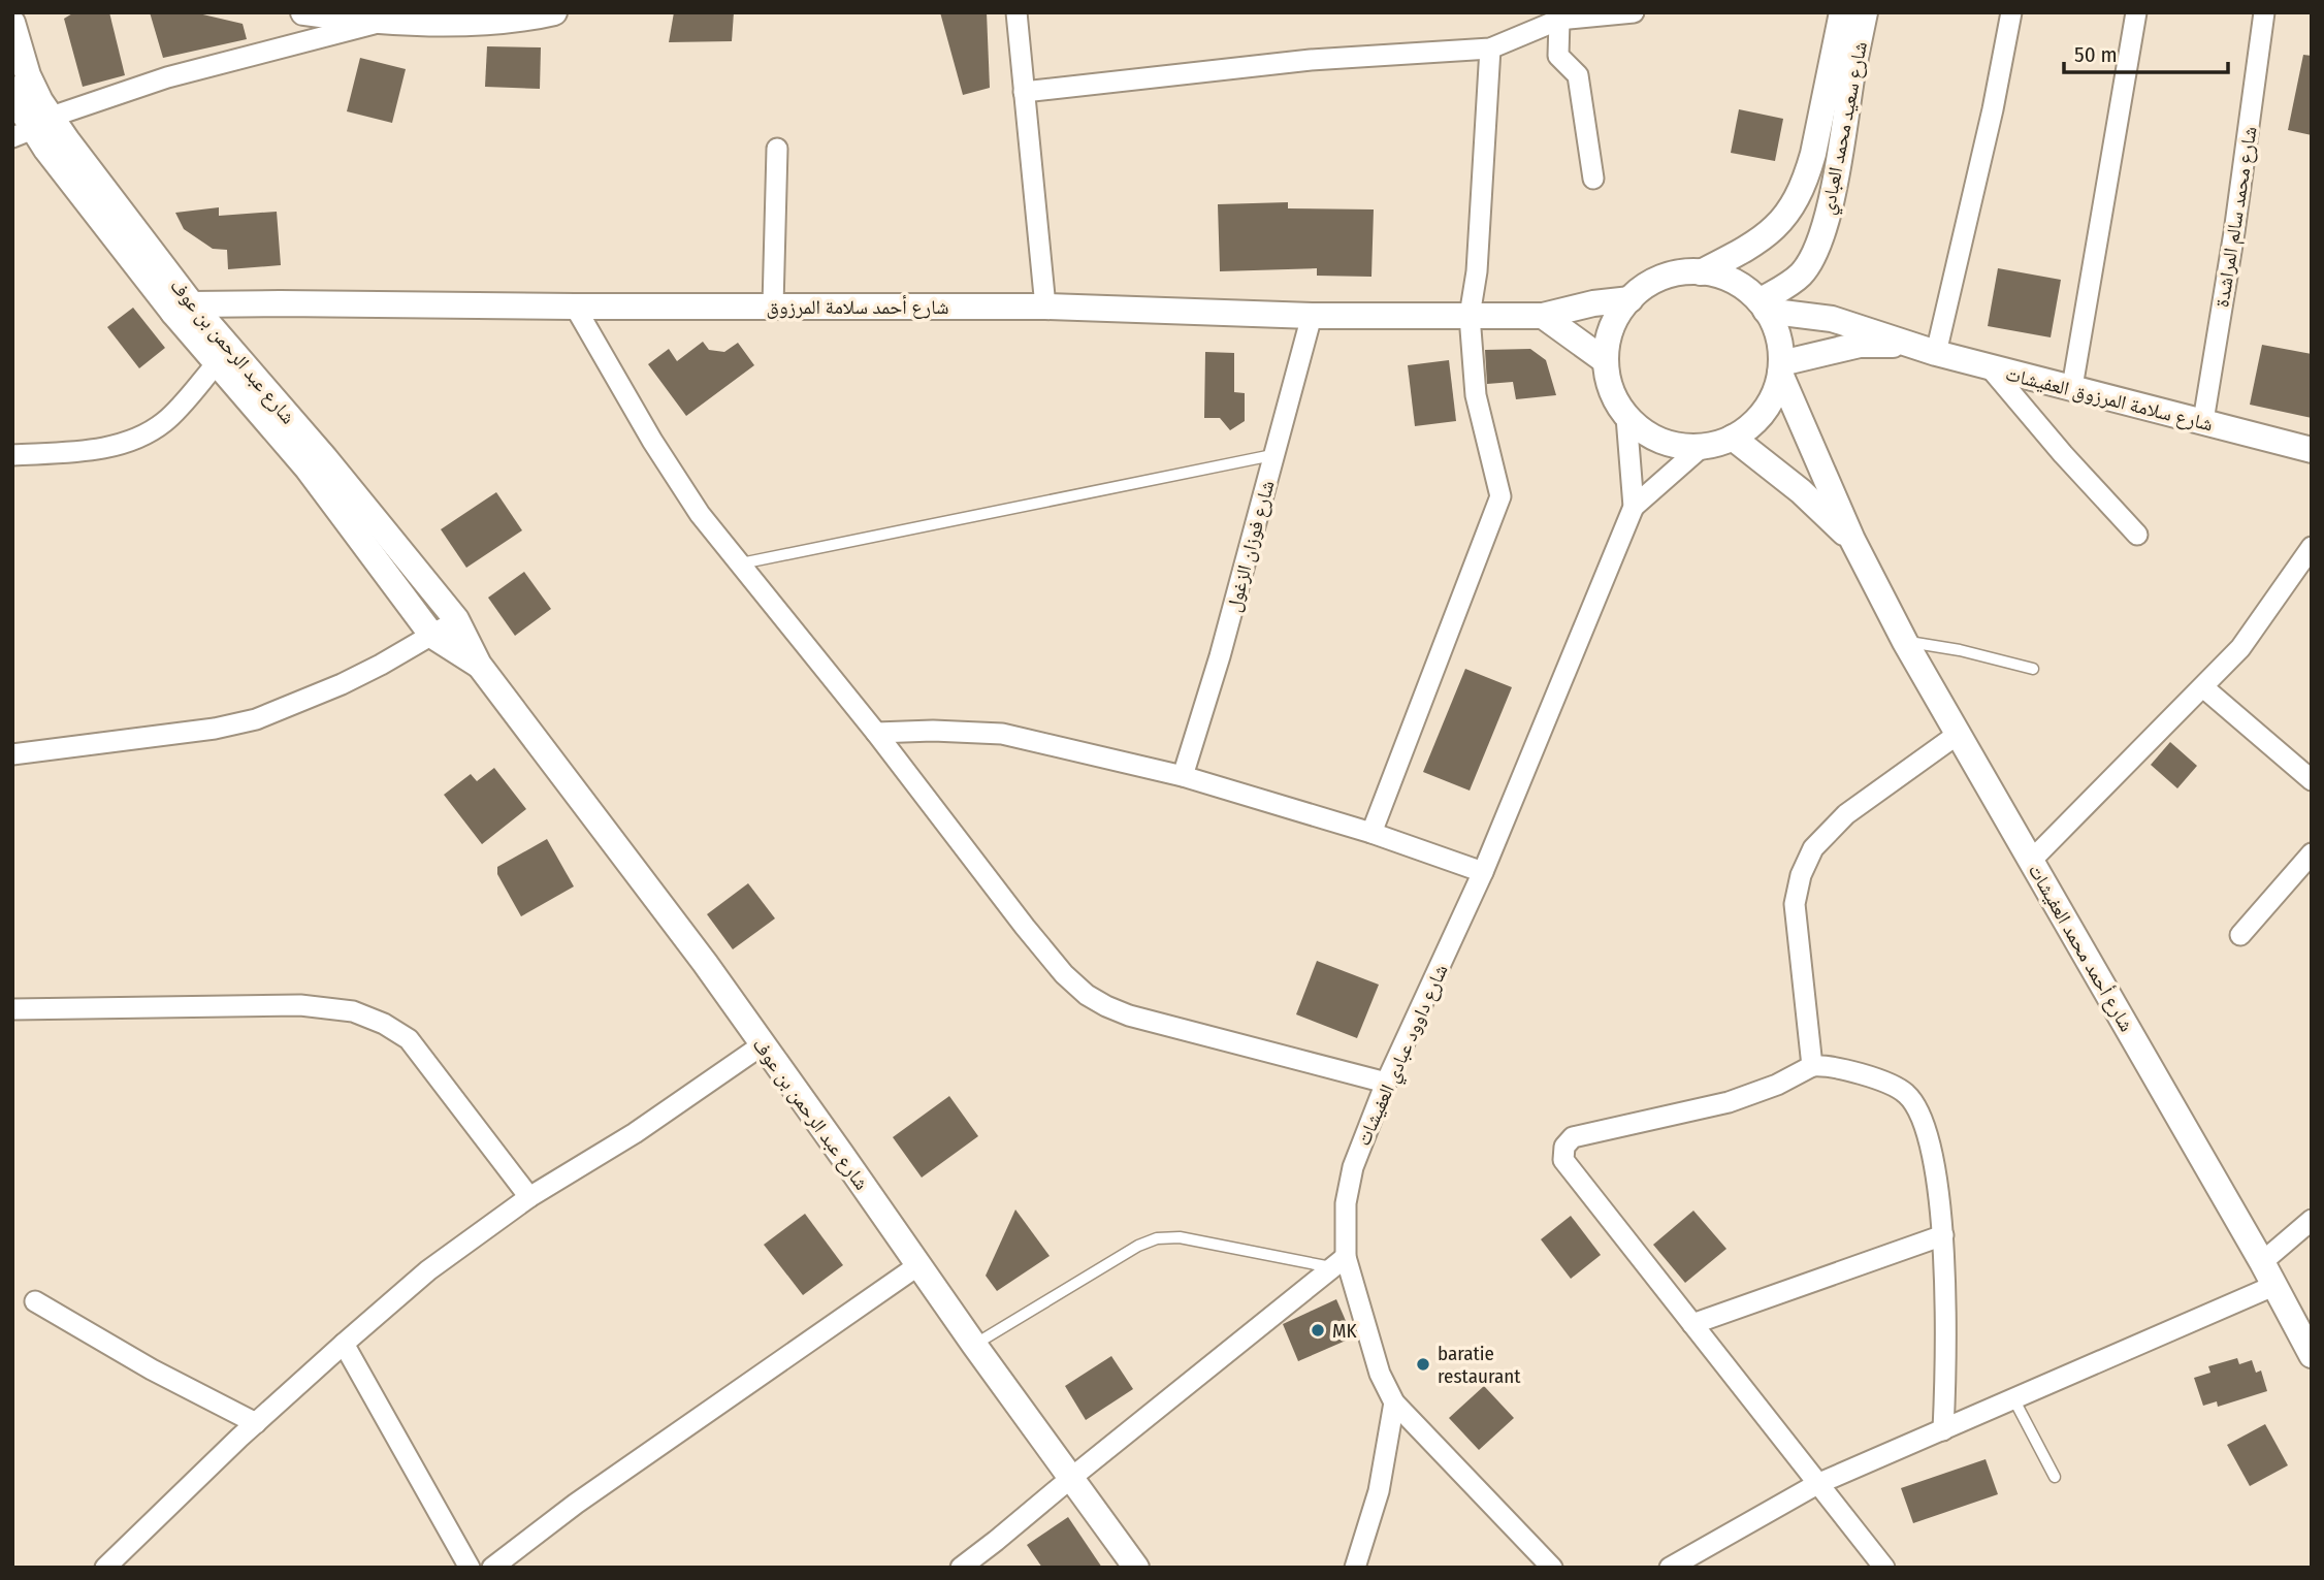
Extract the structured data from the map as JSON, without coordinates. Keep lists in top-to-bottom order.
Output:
{
  "streets": {
    "street": [
      "شارع سعيد محمد العبادي",
      "شارع محمد سالم المراشدة",
      "شارع أحمد سلامة المرزوق",
      "شارع عبد الرحمن بن عوف",
      "شارع سلامة المرزوق العفيشات",
      "شارع فوزان الزغول",
      "شارع أحمد محمد العفيشات",
      "شارع داوود عبادي العفيشات"
    ]
  },
  "crossings": [
    ["شارع سعيد محمد العبادي", "شارع أحمد سلامة المرزوق"],
    ["شارع سعيد محمد العبادي", "شارع سلامة المرزوق العفيشات"],
    ["شارع سعيد محمد العبادي", "شارع أحمد محمد العفيشات"],
    ["شارع سعيد محمد العبادي", "شارع داوود عبادي العفيشات"],
    ["شارع محمد سالم المراشدة", "شارع سلامة المرزوق العفيشات"],
    ["شارع أحمد سلامة المرزوق", "شارع عبد الرحمن بن عوف"],
    ["شارع أحمد سلامة المرزوق", "شارع سلامة المرزوق العفيشات"],
    ["شارع أحمد سلامة المرزوق", "شارع فوزان الزغول"],
    ["شارع أحمد سلامة المرزوق", "شارع أحمد محمد العفيشات"],
    ["شارع أحمد سلامة المرزوق", "شارع داوود عبادي العفيشات"],
    ["شارع سلامة المرزوق العفيشات", "شارع أحمد محمد العفيشات"],
    ["شارع سلامة المرزوق العفيشات", "شارع داوود عبادي العفيشات"],
    ["شارع أحمد محمد العفيشات", "شارع داوود عبادي العفيشات"]
  ],
  "places": ["MK", "baratie restaurant"],
  "scale_bar": "50 m"
}
